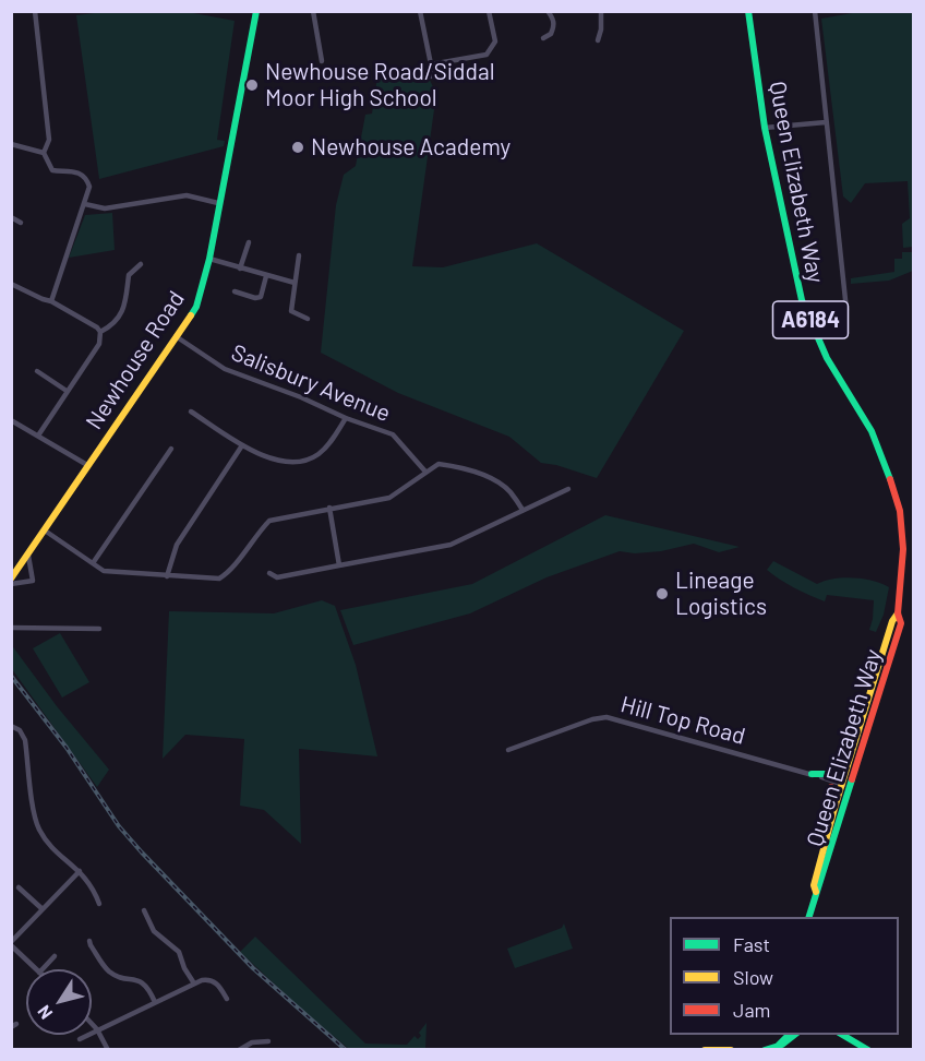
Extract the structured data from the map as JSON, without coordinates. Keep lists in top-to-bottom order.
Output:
{
  "streets": {
    "main road": ["Queen Elizabeth Way", "A6184", "Newhouse Road"],
    "street": ["Salisbury Avenue", "Hill Top Road"]
  },
  "crossings": [
    ["Queen Elizabeth Way", "Hill Top Road"],
    ["Newhouse Road", "Salisbury Avenue"]
  ],
  "places": ["Newhouse Road/Siddal Moor High School", "Newhouse Academy", "Lineage Logistics"],
  "legend": ["Fast", "Slow", "Jam"],
  "north": "bottom left"
}
